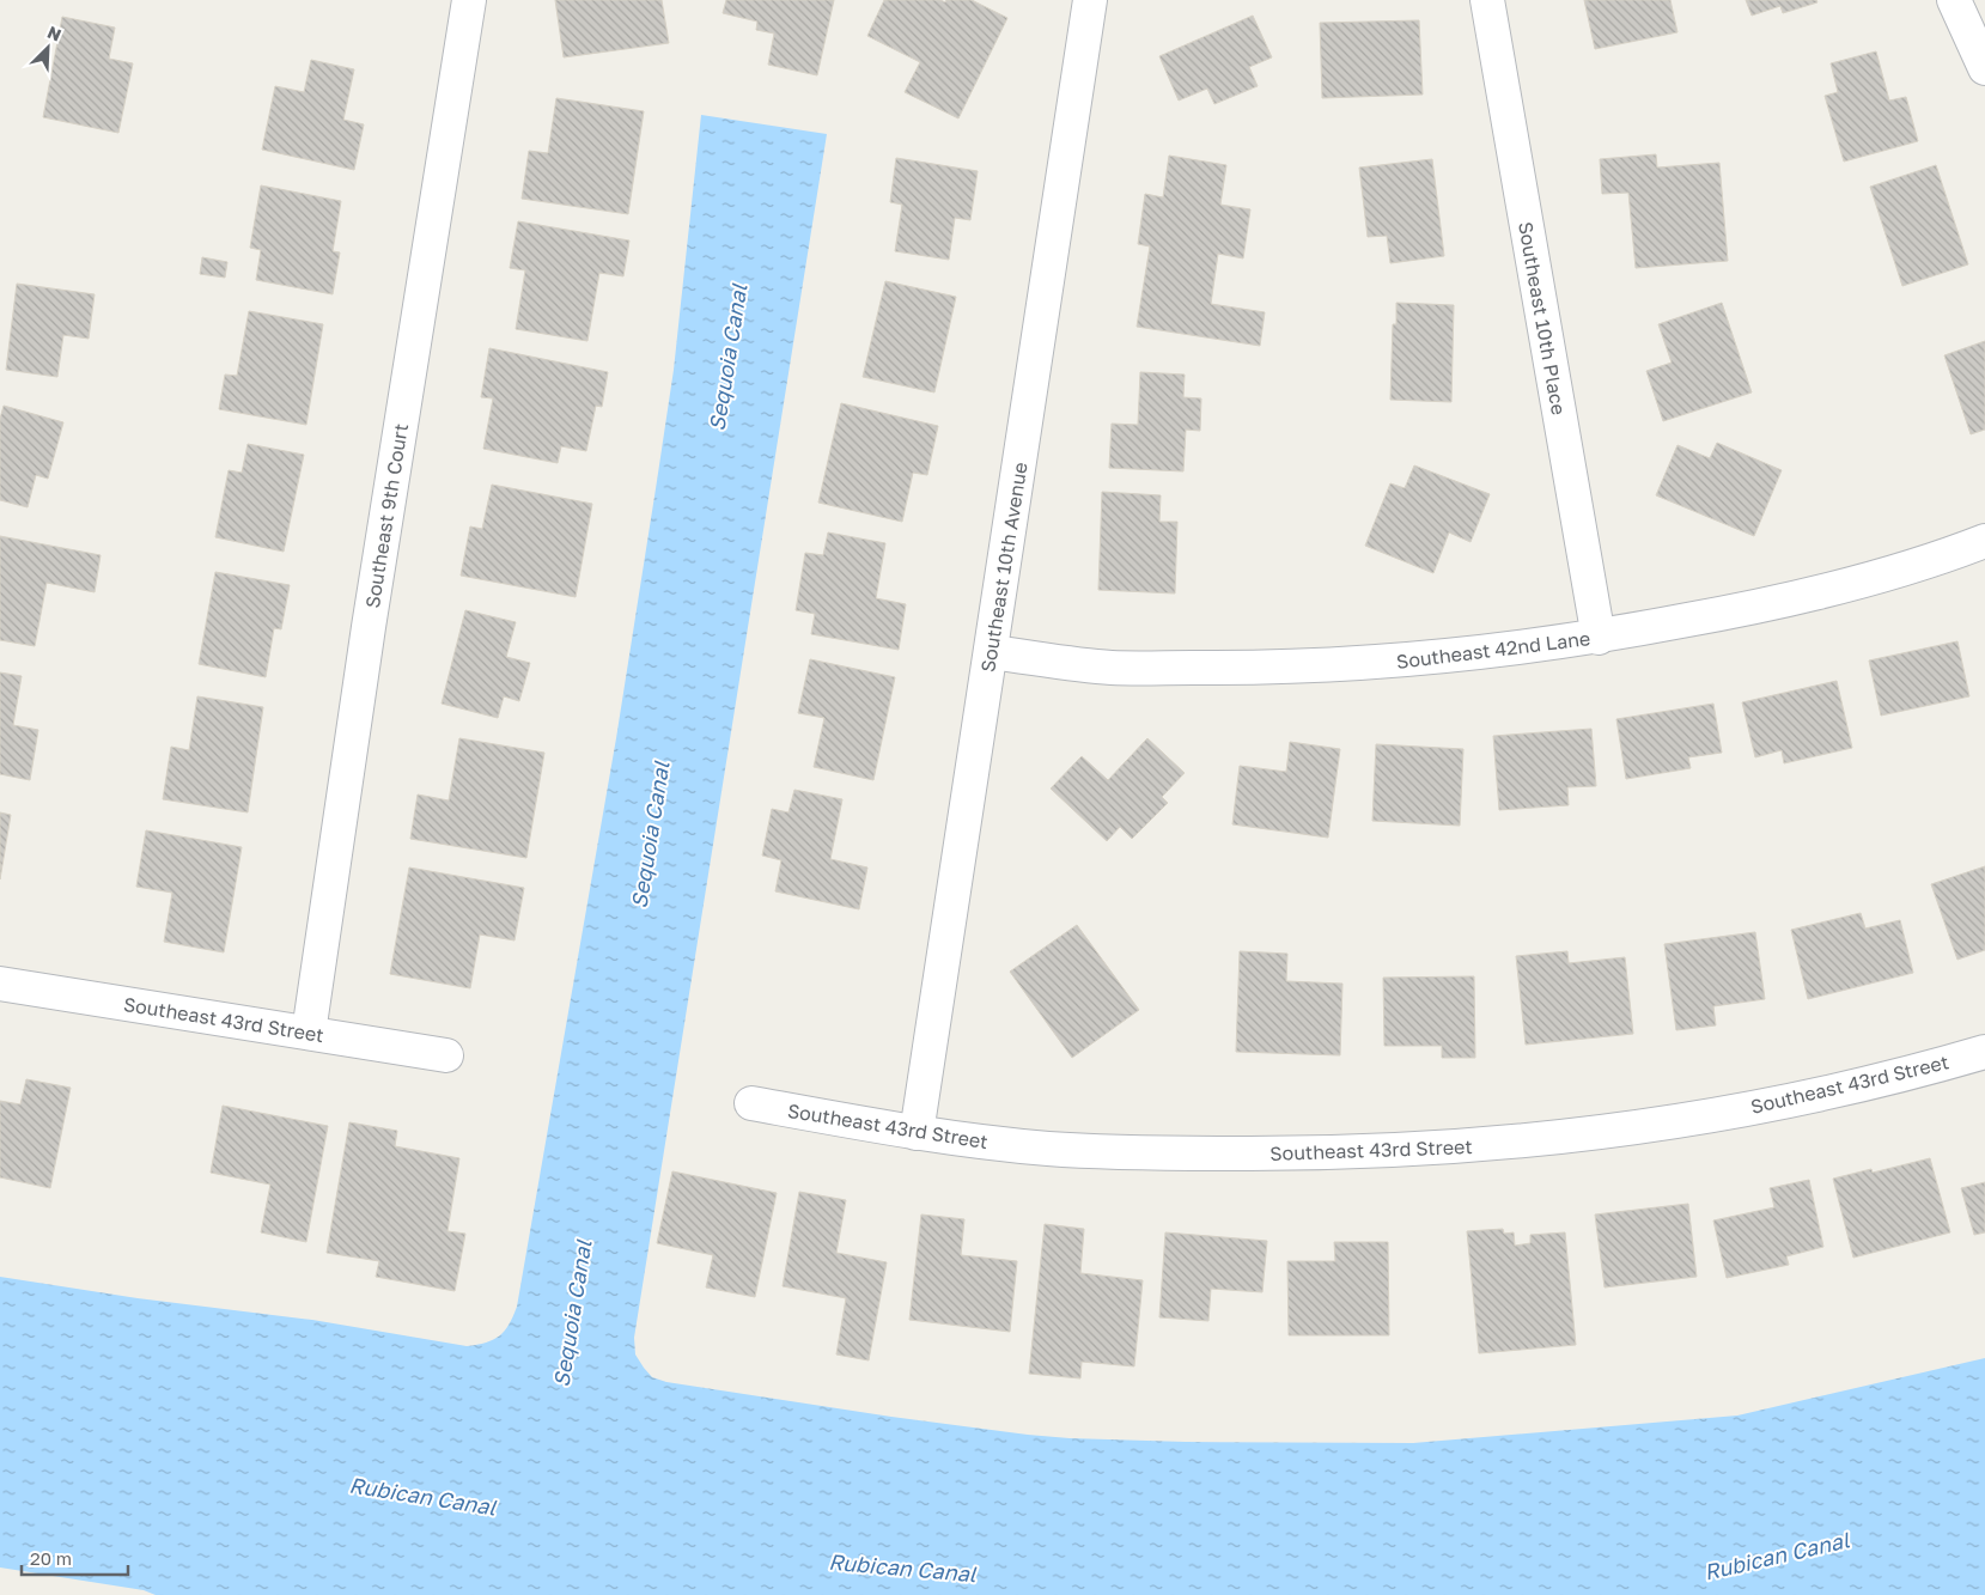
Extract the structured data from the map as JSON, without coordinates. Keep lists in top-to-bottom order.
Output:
{
  "streets": {
    "street": [
      "Southeast 10th Place",
      "Southeast 9th Court",
      "Southeast 10th Avenue",
      "Southeast 42nd Lane",
      "Southeast 43rd Street"
    ]
  },
  "crossings": [
    ["Southeast 10th Place", "Southeast 42nd Lane"],
    ["Southeast 9th Court", "Southeast 43rd Street"],
    ["Southeast 10th Avenue", "Southeast 42nd Lane"],
    ["Southeast 10th Avenue", "Southeast 43rd Street"]
  ],
  "water": ["Sequoia Canal", "Rubican Canal"],
  "scale_bar": "20 m",
  "north": "top right"
}
